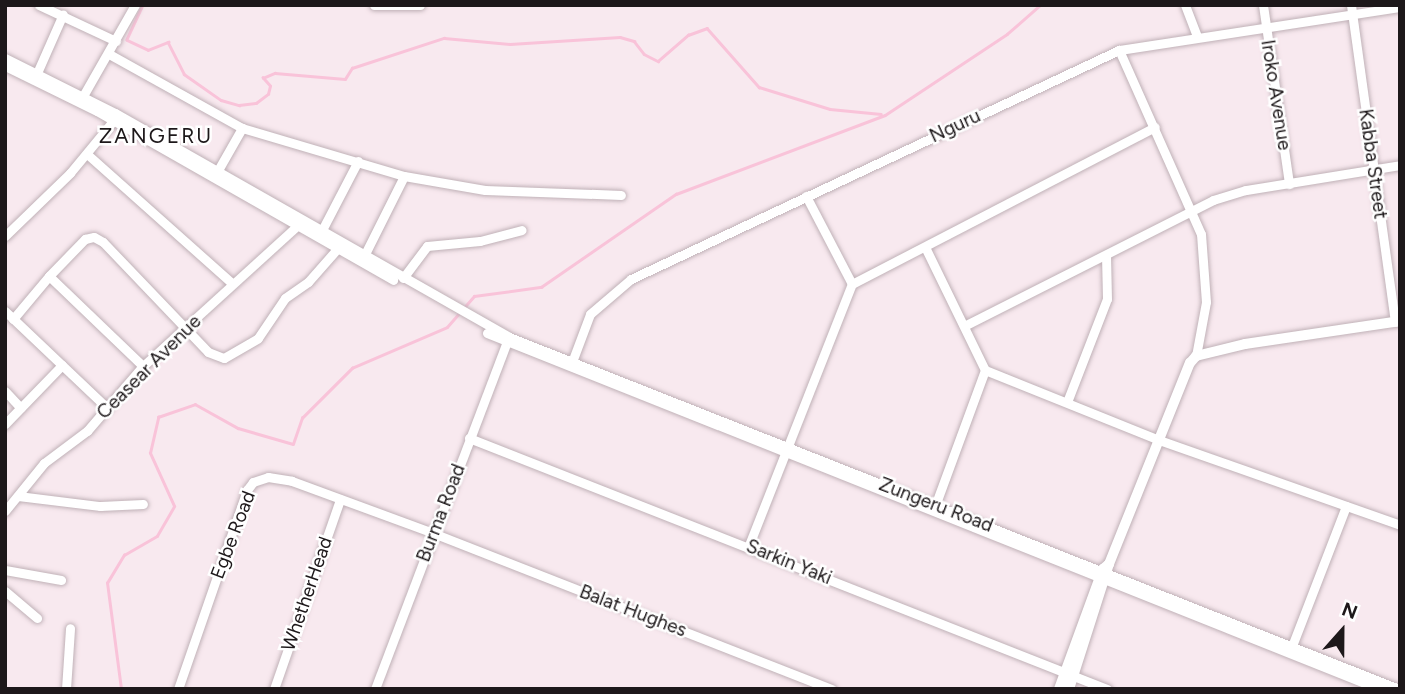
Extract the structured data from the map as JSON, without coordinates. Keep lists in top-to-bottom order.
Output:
{
  "streets": {
    "street": [
      "Iroko Avenue",
      "Nguru",
      "Kabba Street",
      "Ceasear Avenue",
      "Zungeru Road",
      "Burma Road",
      "Egbe Road",
      "Sarkin Yaki",
      "WhetherHead",
      "Balat Hughes"
    ]
  },
  "crossings": [
    ["Iroko Avenue", "Nguru"],
    ["Nguru", "Kabba Street"],
    ["Nguru", "Zungeru Road"],
    ["Zungeru Road", "Burma Road"],
    ["Burma Road", "Egbe Road"],
    ["Burma Road", "Sarkin Yaki"],
    ["Burma Road", "Balat Hughes"],
    ["Egbe Road", "WhetherHead"],
    ["Egbe Road", "Balat Hughes"]
  ],
  "districts": ["ZANGERU"],
  "north": "top"
}
